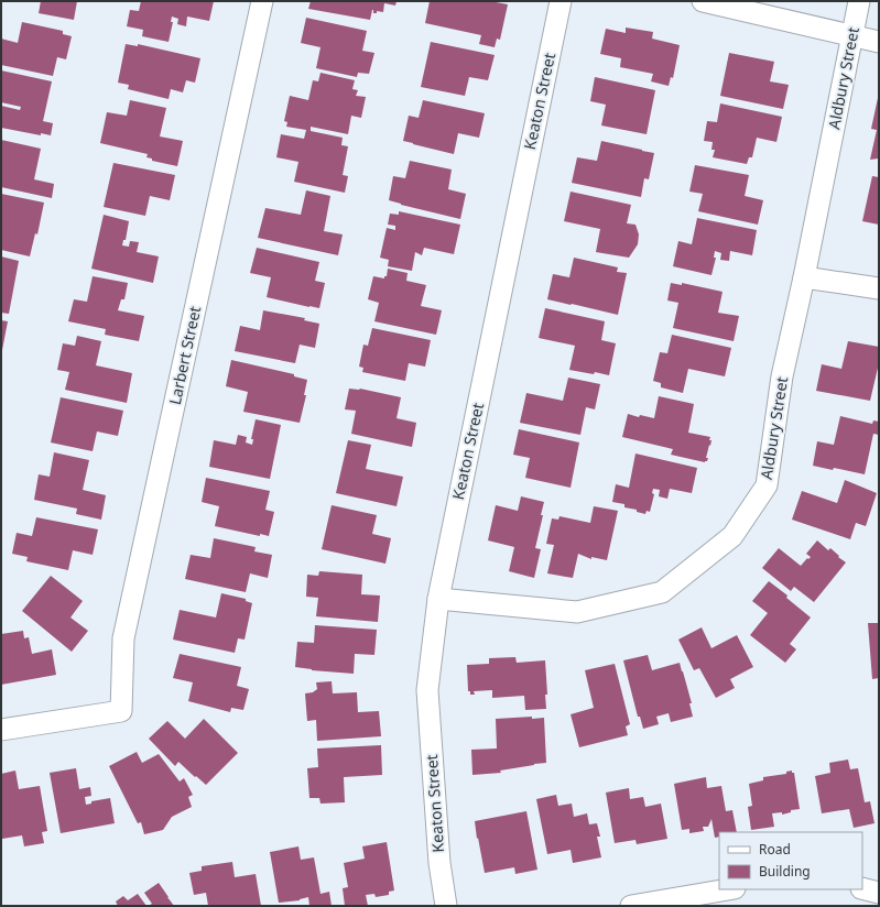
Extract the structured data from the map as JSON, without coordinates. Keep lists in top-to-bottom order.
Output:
{
  "streets": {
    "street": ["Aldbury Street", "Keaton Street", "Larbert Street"]
  },
  "crossings": [
    ["Aldbury Street", "Keaton Street"]
  ],
  "legend": ["Road", "Building"]
}
